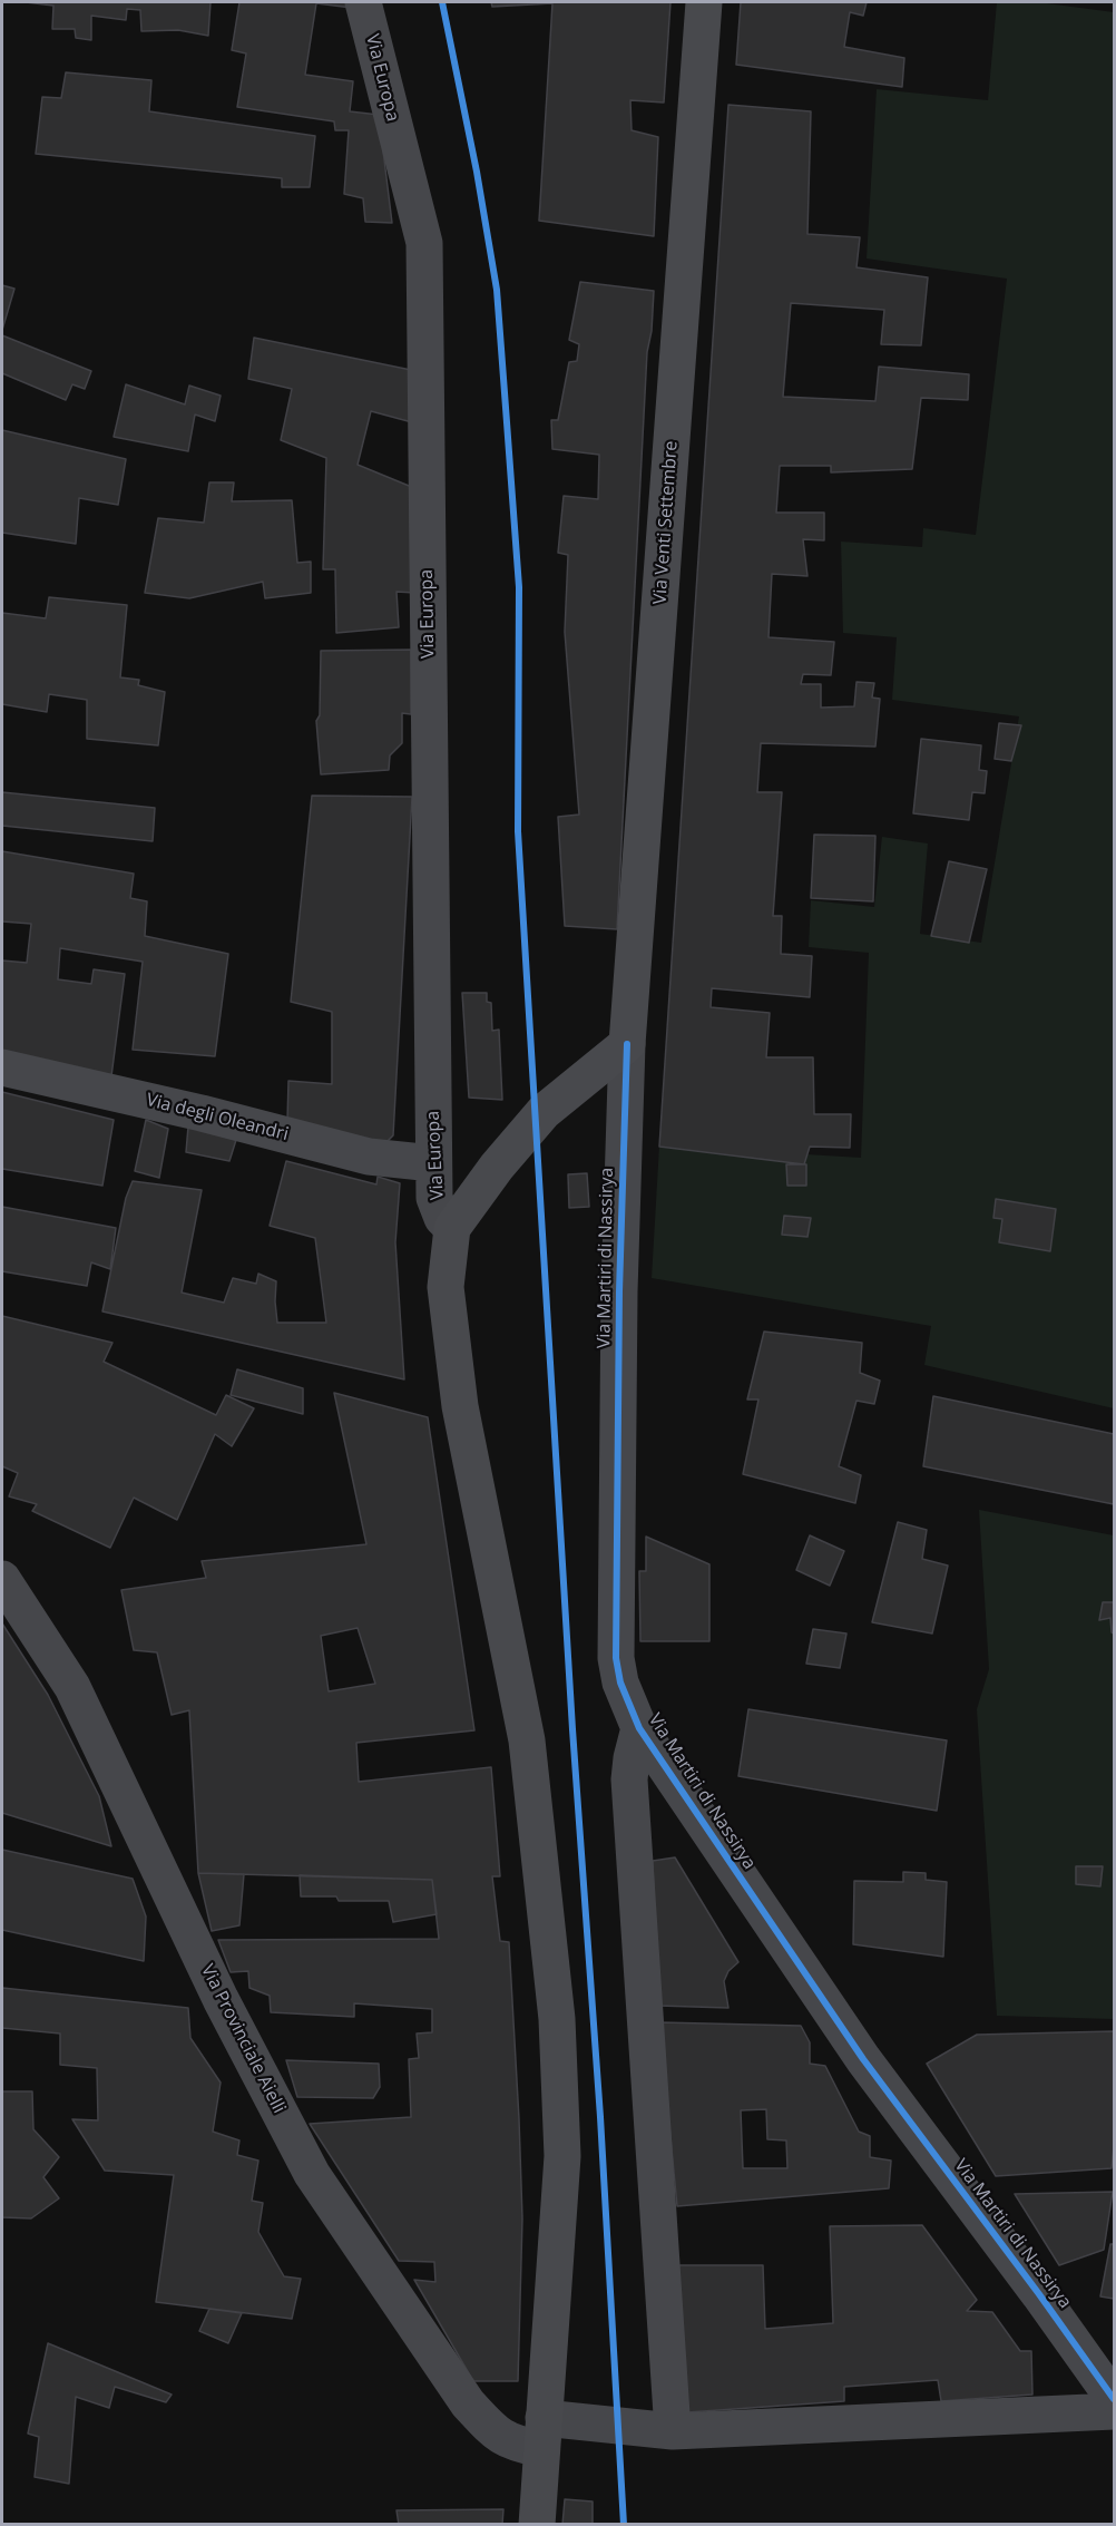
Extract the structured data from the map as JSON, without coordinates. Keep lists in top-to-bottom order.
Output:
{
  "streets": {
    "main road": ["Via Venti Settembre"],
    "street": [
      "Via Europa",
      "Via degli Oleandri",
      "Via Martiri di Nassirya",
      "Via Provinciale Aielli"
    ]
  },
  "crossings": [
    ["Via Europa", "Via degli Oleandri"],
    ["Via Venti Settembre", "Via Martiri di Nassirya"]
  ]
}
